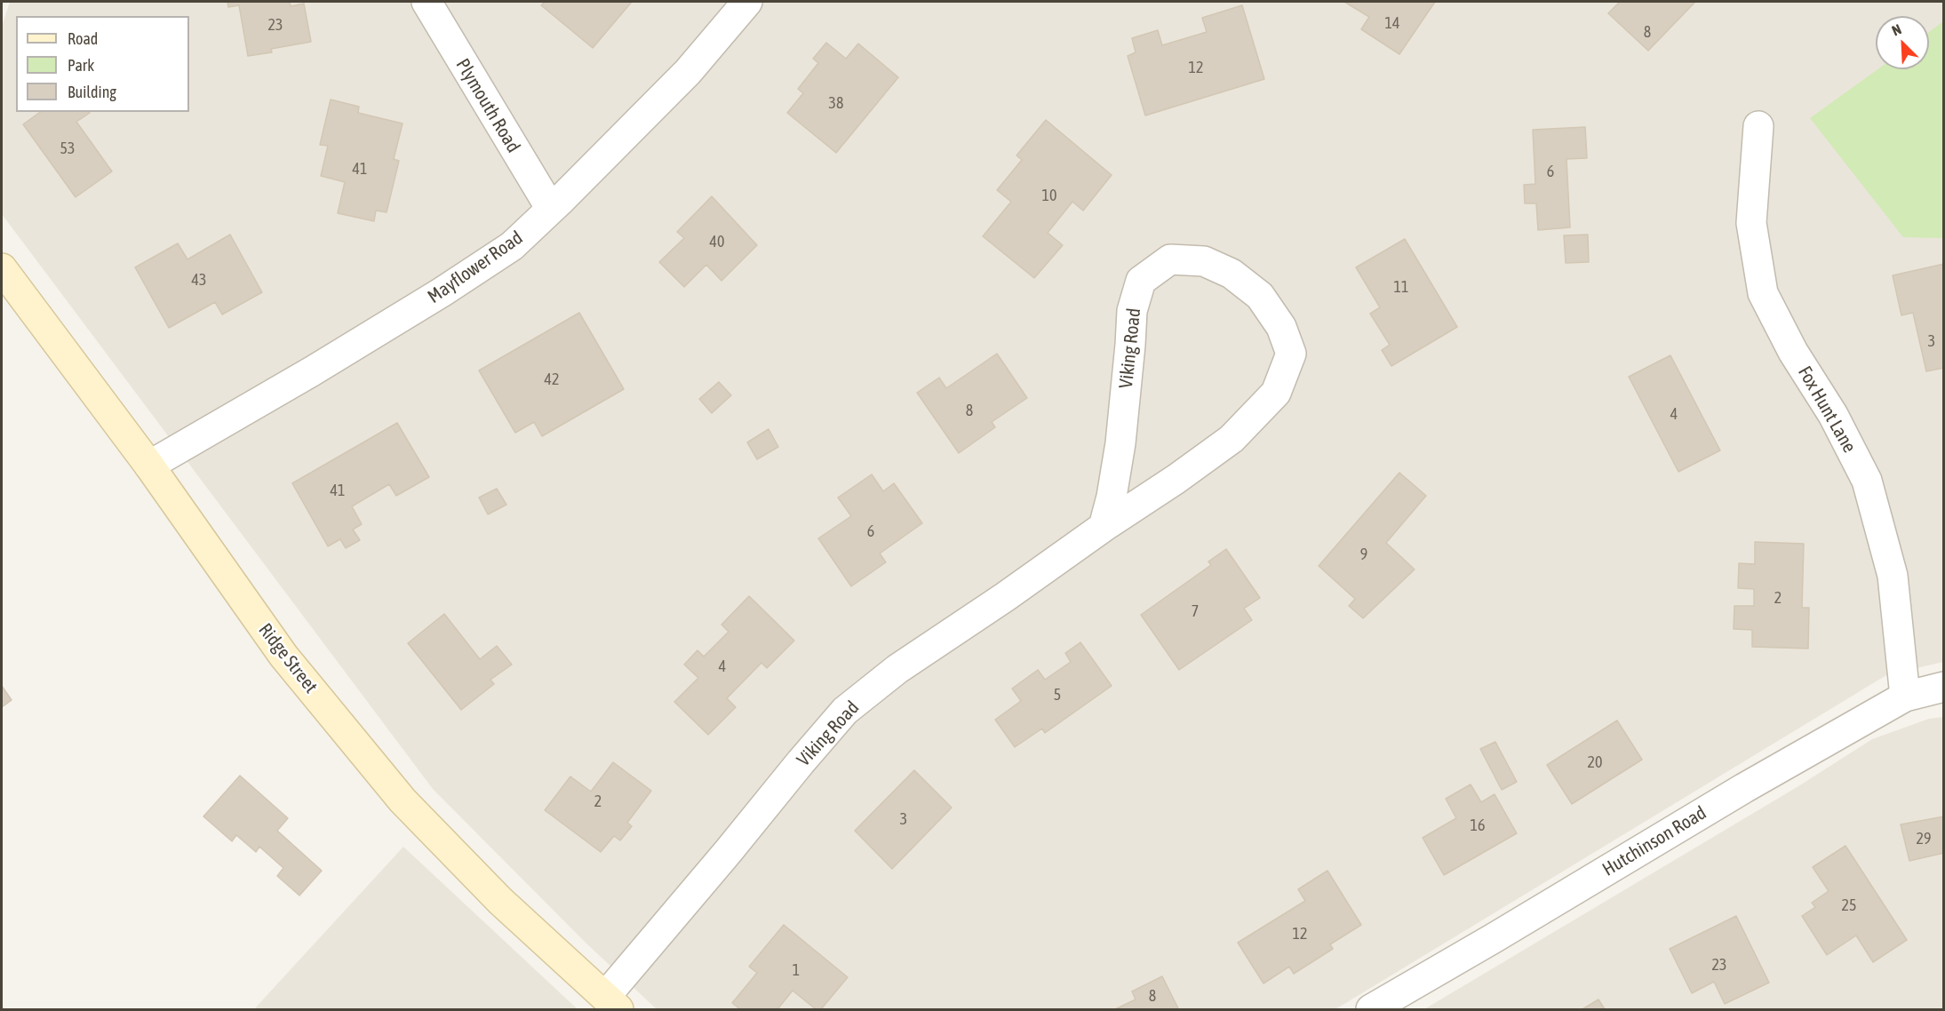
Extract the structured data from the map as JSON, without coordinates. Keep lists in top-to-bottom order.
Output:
{
  "streets": {
    "main road": ["Ridge Street"],
    "street": [
      "Plymouth Road",
      "Mayflower Road",
      "Viking Road",
      "Fox Hunt Lane",
      "Hutchinson Road"
    ]
  },
  "crossings": [
    ["Plymouth Road", "Mayflower Road"],
    ["Mayflower Road", "Ridge Street"],
    ["Viking Road", "Ridge Street"],
    ["Fox Hunt Lane", "Hutchinson Road"]
  ],
  "house_numbers": [
    "14",
    "23",
    "8",
    "12",
    "38",
    "53",
    "41",
    "6",
    "10",
    "40",
    "43",
    "11",
    "3",
    "42",
    "8",
    "4",
    "41",
    "6",
    "9",
    "2",
    "7",
    "4",
    "5",
    "20",
    "2",
    "3",
    "16",
    "29",
    "25",
    "12",
    "23",
    "1",
    "8"
  ],
  "legend": ["Road", "Park", "Building"],
  "north": "top left"
}
